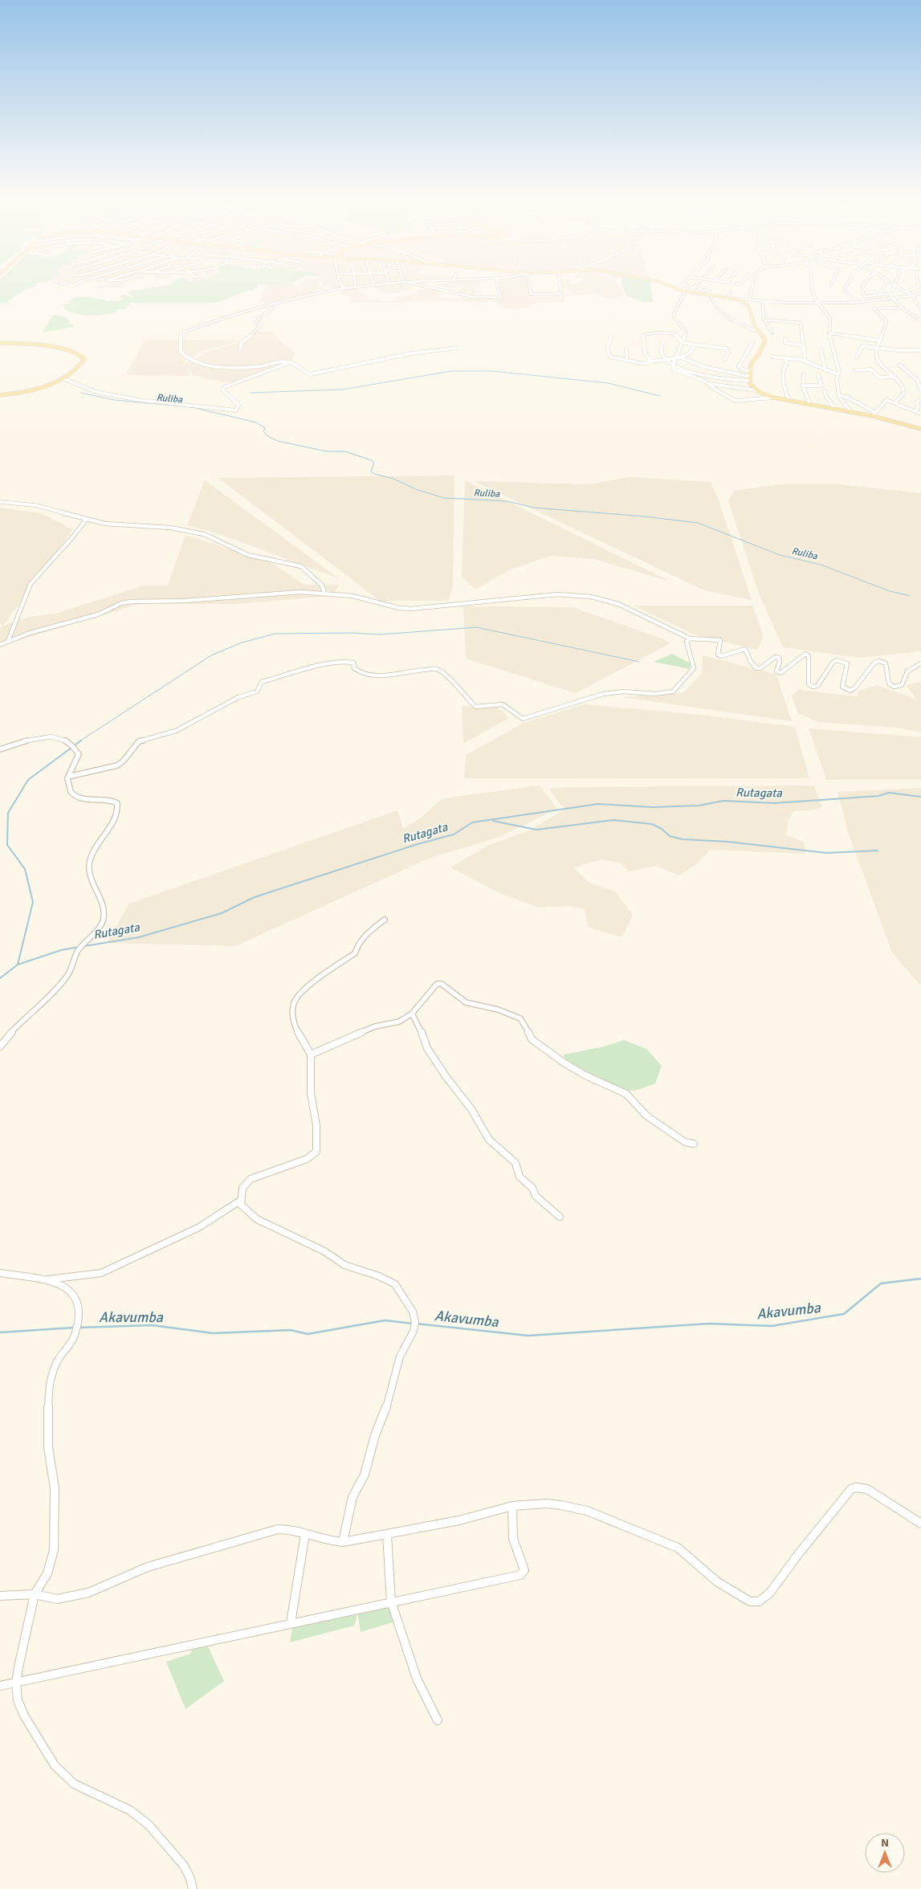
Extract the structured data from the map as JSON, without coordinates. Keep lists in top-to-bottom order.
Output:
{
  "water": ["Ruliba", "Rutagata", "Akavumba"],
  "north": "top"
}
